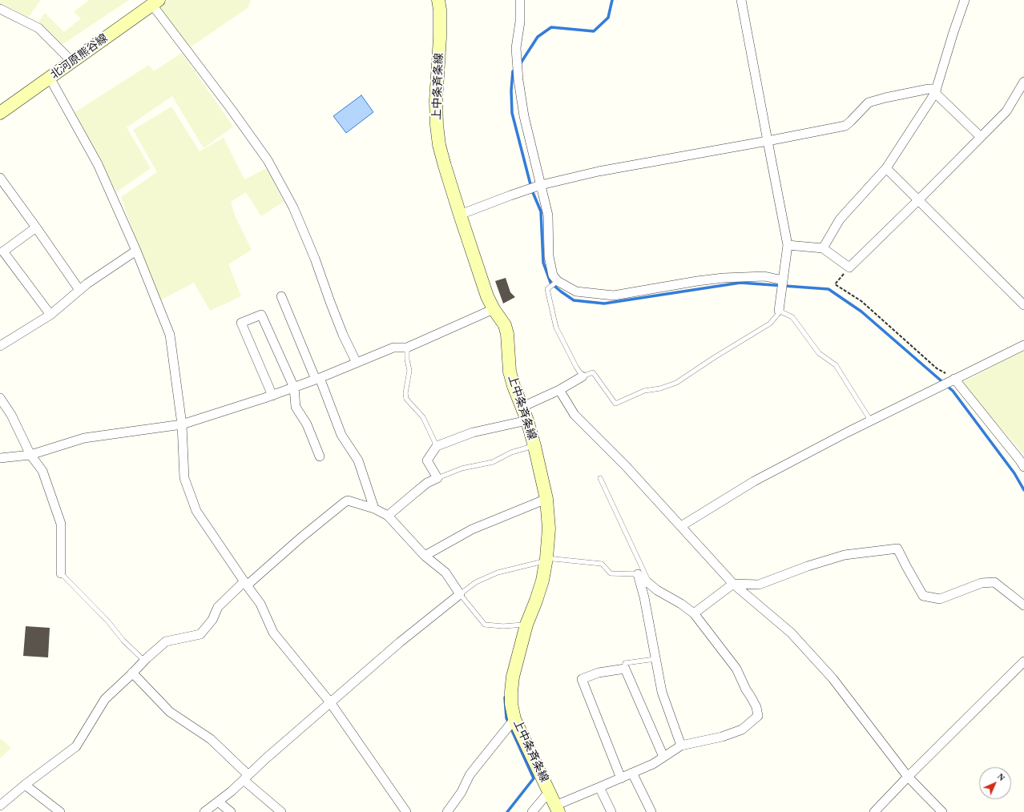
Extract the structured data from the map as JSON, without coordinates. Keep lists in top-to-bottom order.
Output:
{
  "streets": {
    "main road": ["北河原熊谷線", "上中条斉条線"]
  },
  "north": "top right"
}
